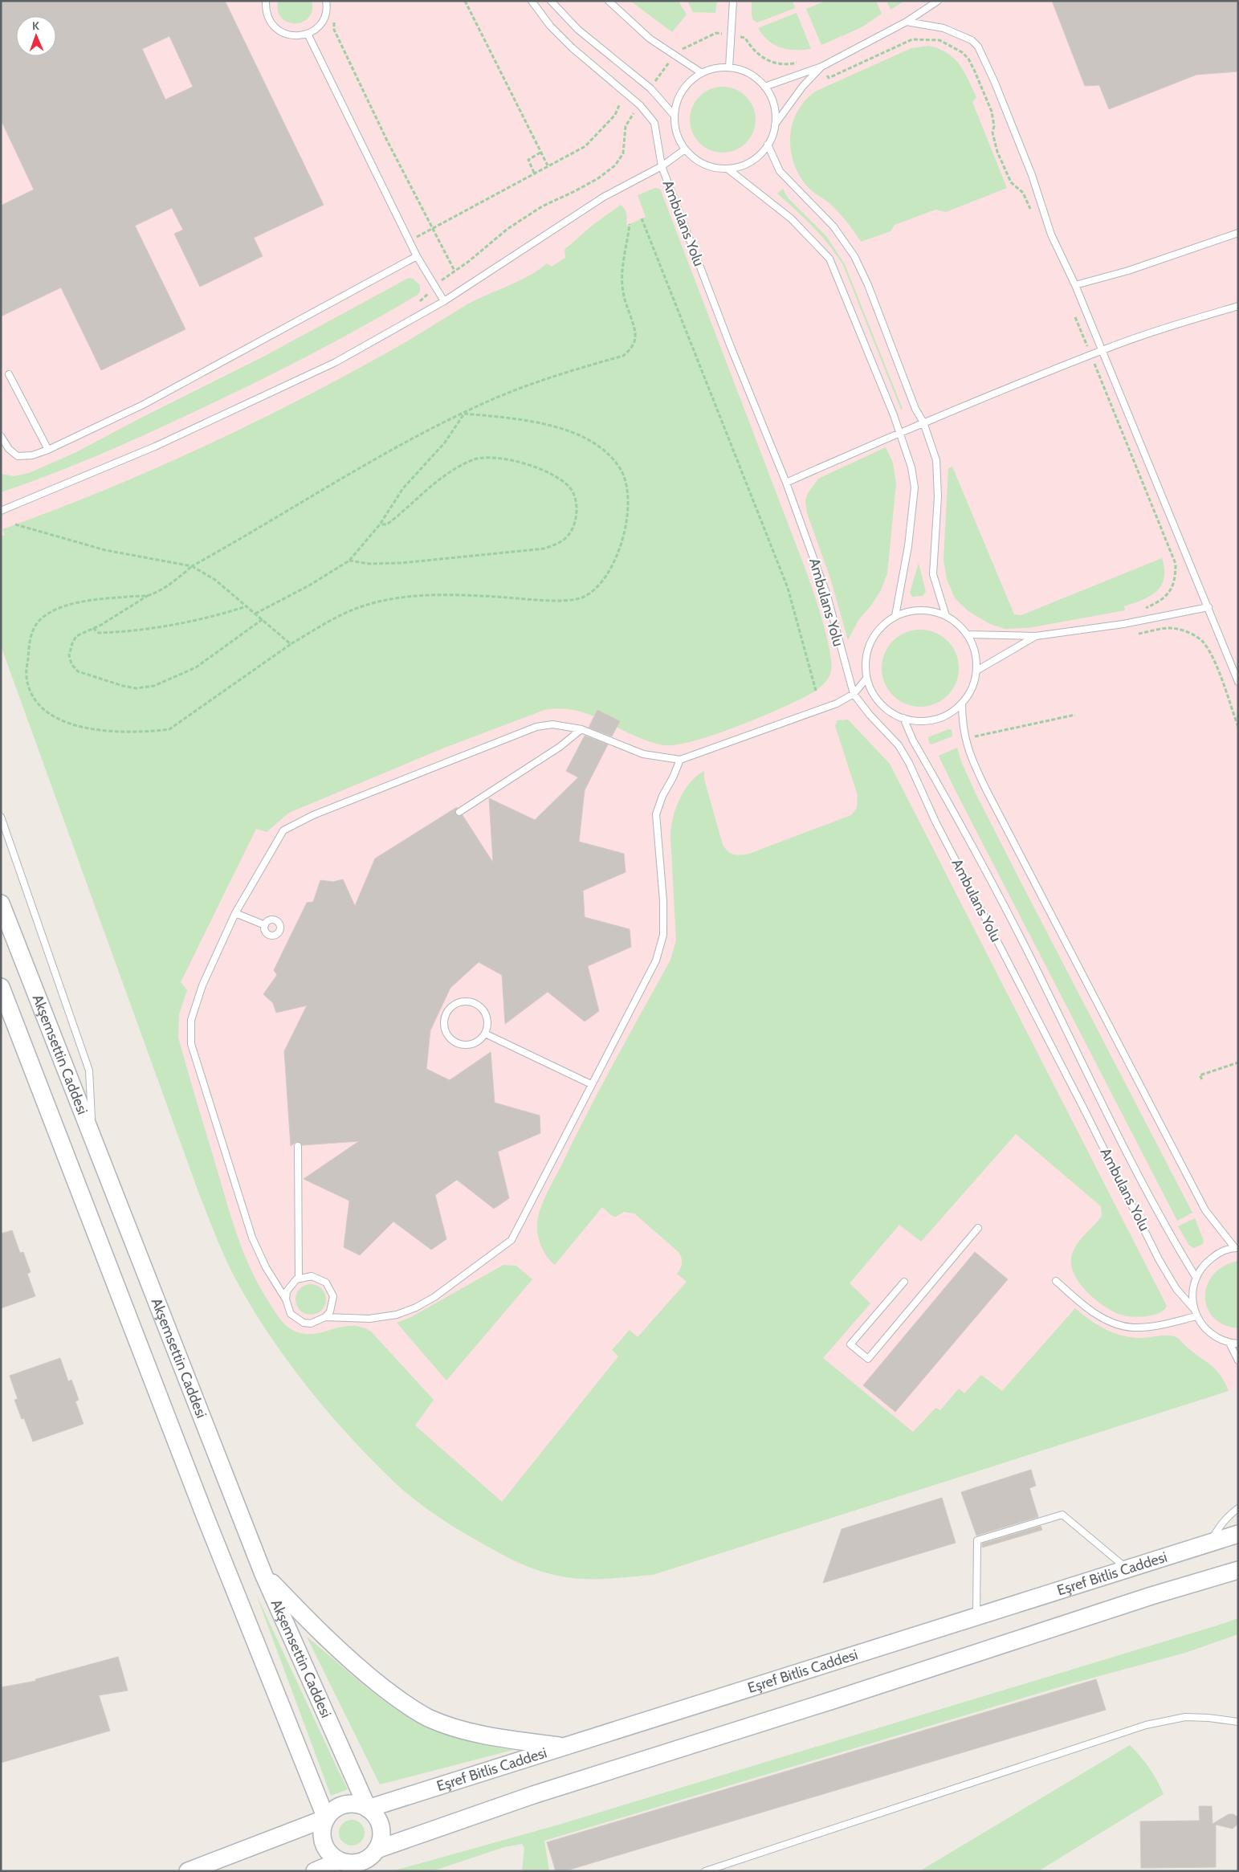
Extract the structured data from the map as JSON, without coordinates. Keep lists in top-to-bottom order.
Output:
{
  "streets": {
    "main road": ["Akşemsettin Caddesi", "Eşref Bitlis Caddesi"],
    "lane": ["Ambulans Yolu"]
  },
  "crossings": [
    ["Akşemsettin Caddesi", "Eşref Bitlis Caddesi"]
  ],
  "north": "top"
}
